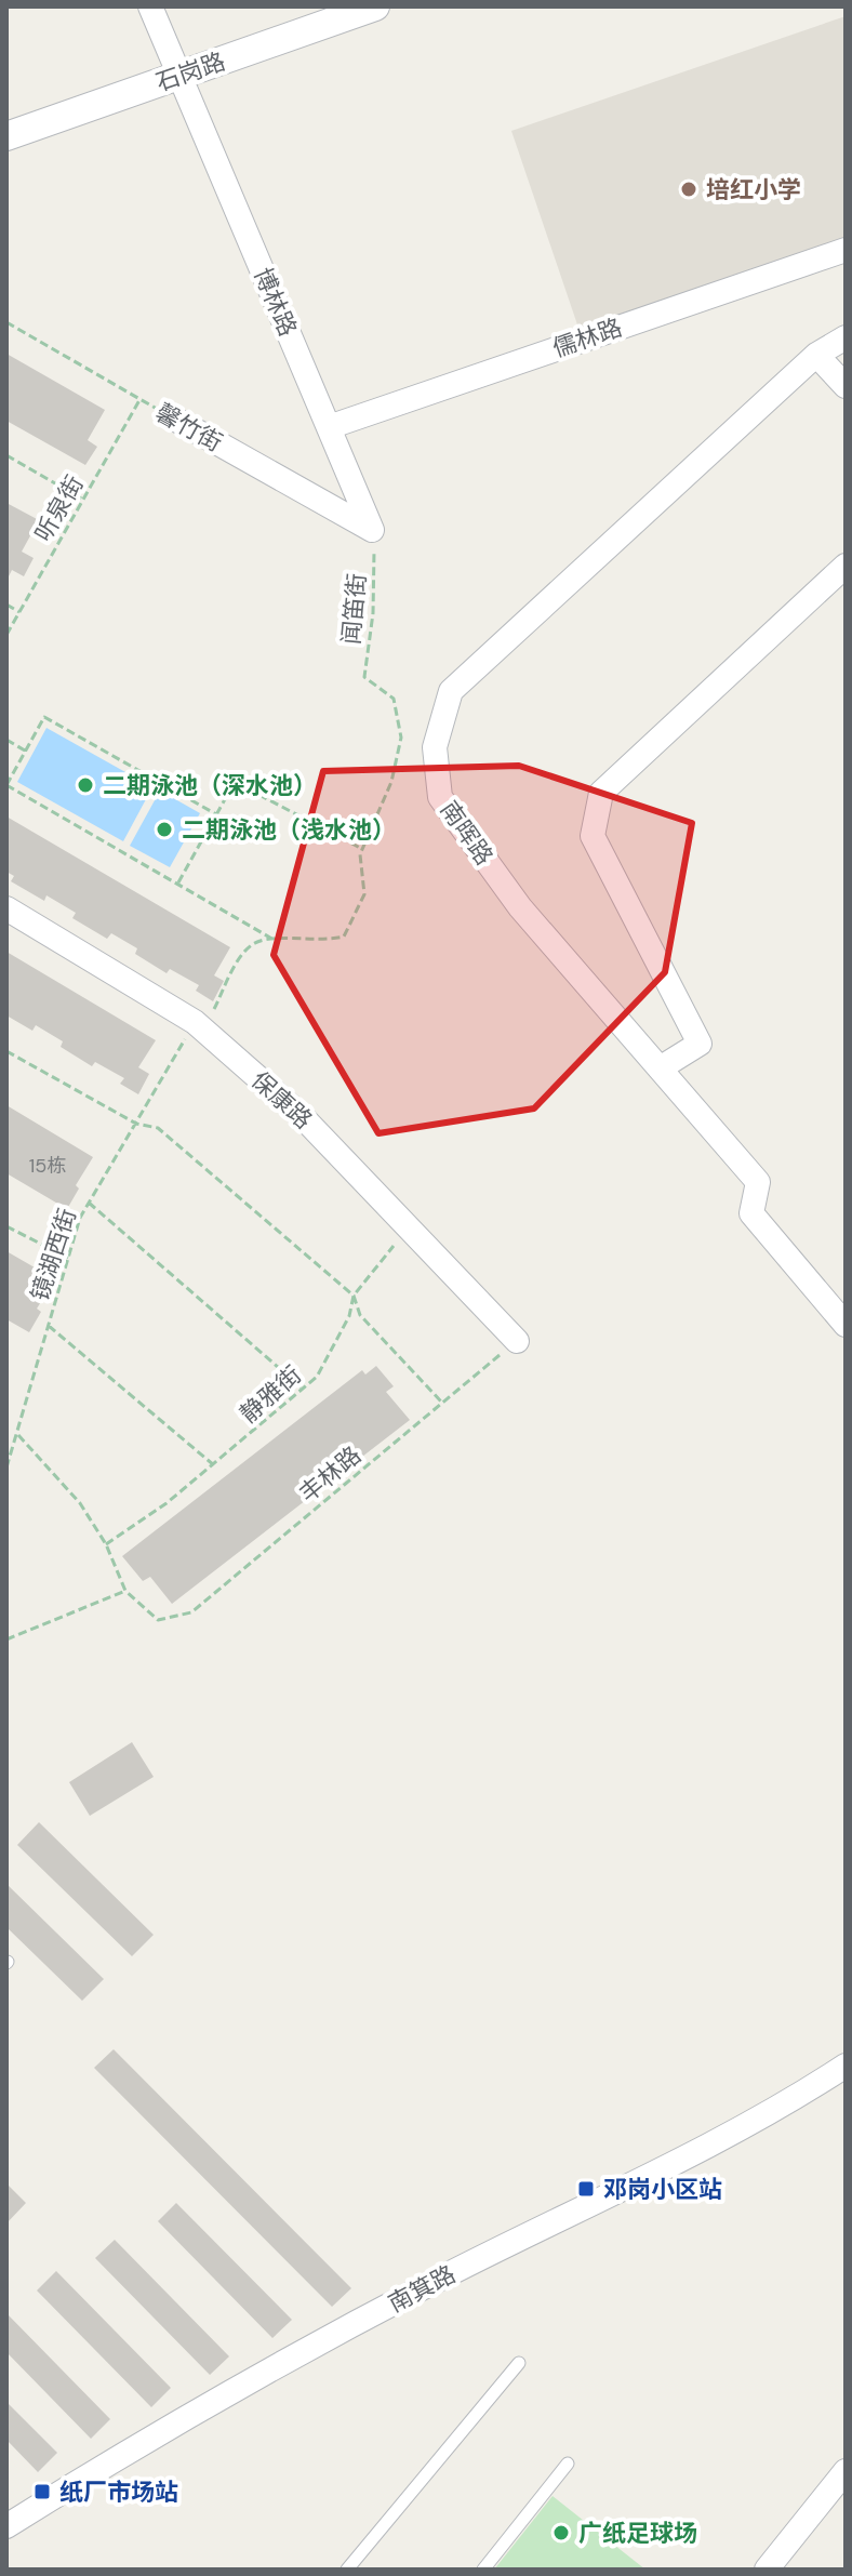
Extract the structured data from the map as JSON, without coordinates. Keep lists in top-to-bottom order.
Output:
{
  "streets": {
    "street": [
      "石岗路",
      "博林路",
      "儒林路",
      "馨竹街",
      "南晖路",
      "保康路",
      "南箕路"
    ],
    "path": [
      "听泉街",
      "闻笛街",
      "镜湖西街",
      "静雅街",
      "丰林路"
    ]
  },
  "crossings": [
    ["石岗路", "博林路"],
    ["博林路", "儒林路"],
    ["博林路", "馨竹街"],
    ["博林路", "闻笛街"],
    ["馨竹街", "听泉街"],
    ["馨竹街", "闻笛街"],
    ["闻笛街", "保康路"],
    ["闻笛街", "镜湖西街"],
    ["保康路", "镜湖西街"],
    ["保康路", "静雅街"],
    ["保康路", "丰林路"]
  ],
  "places": {
    "other": [
      "培红小学",
      "二期泳池（深水池）",
      "二期泳池（浅水池）",
      "广纸足球场"
    ],
    "transit": ["邓岗小区站", "纸厂市场站"]
  },
  "house_numbers": ["15栋"]
}
